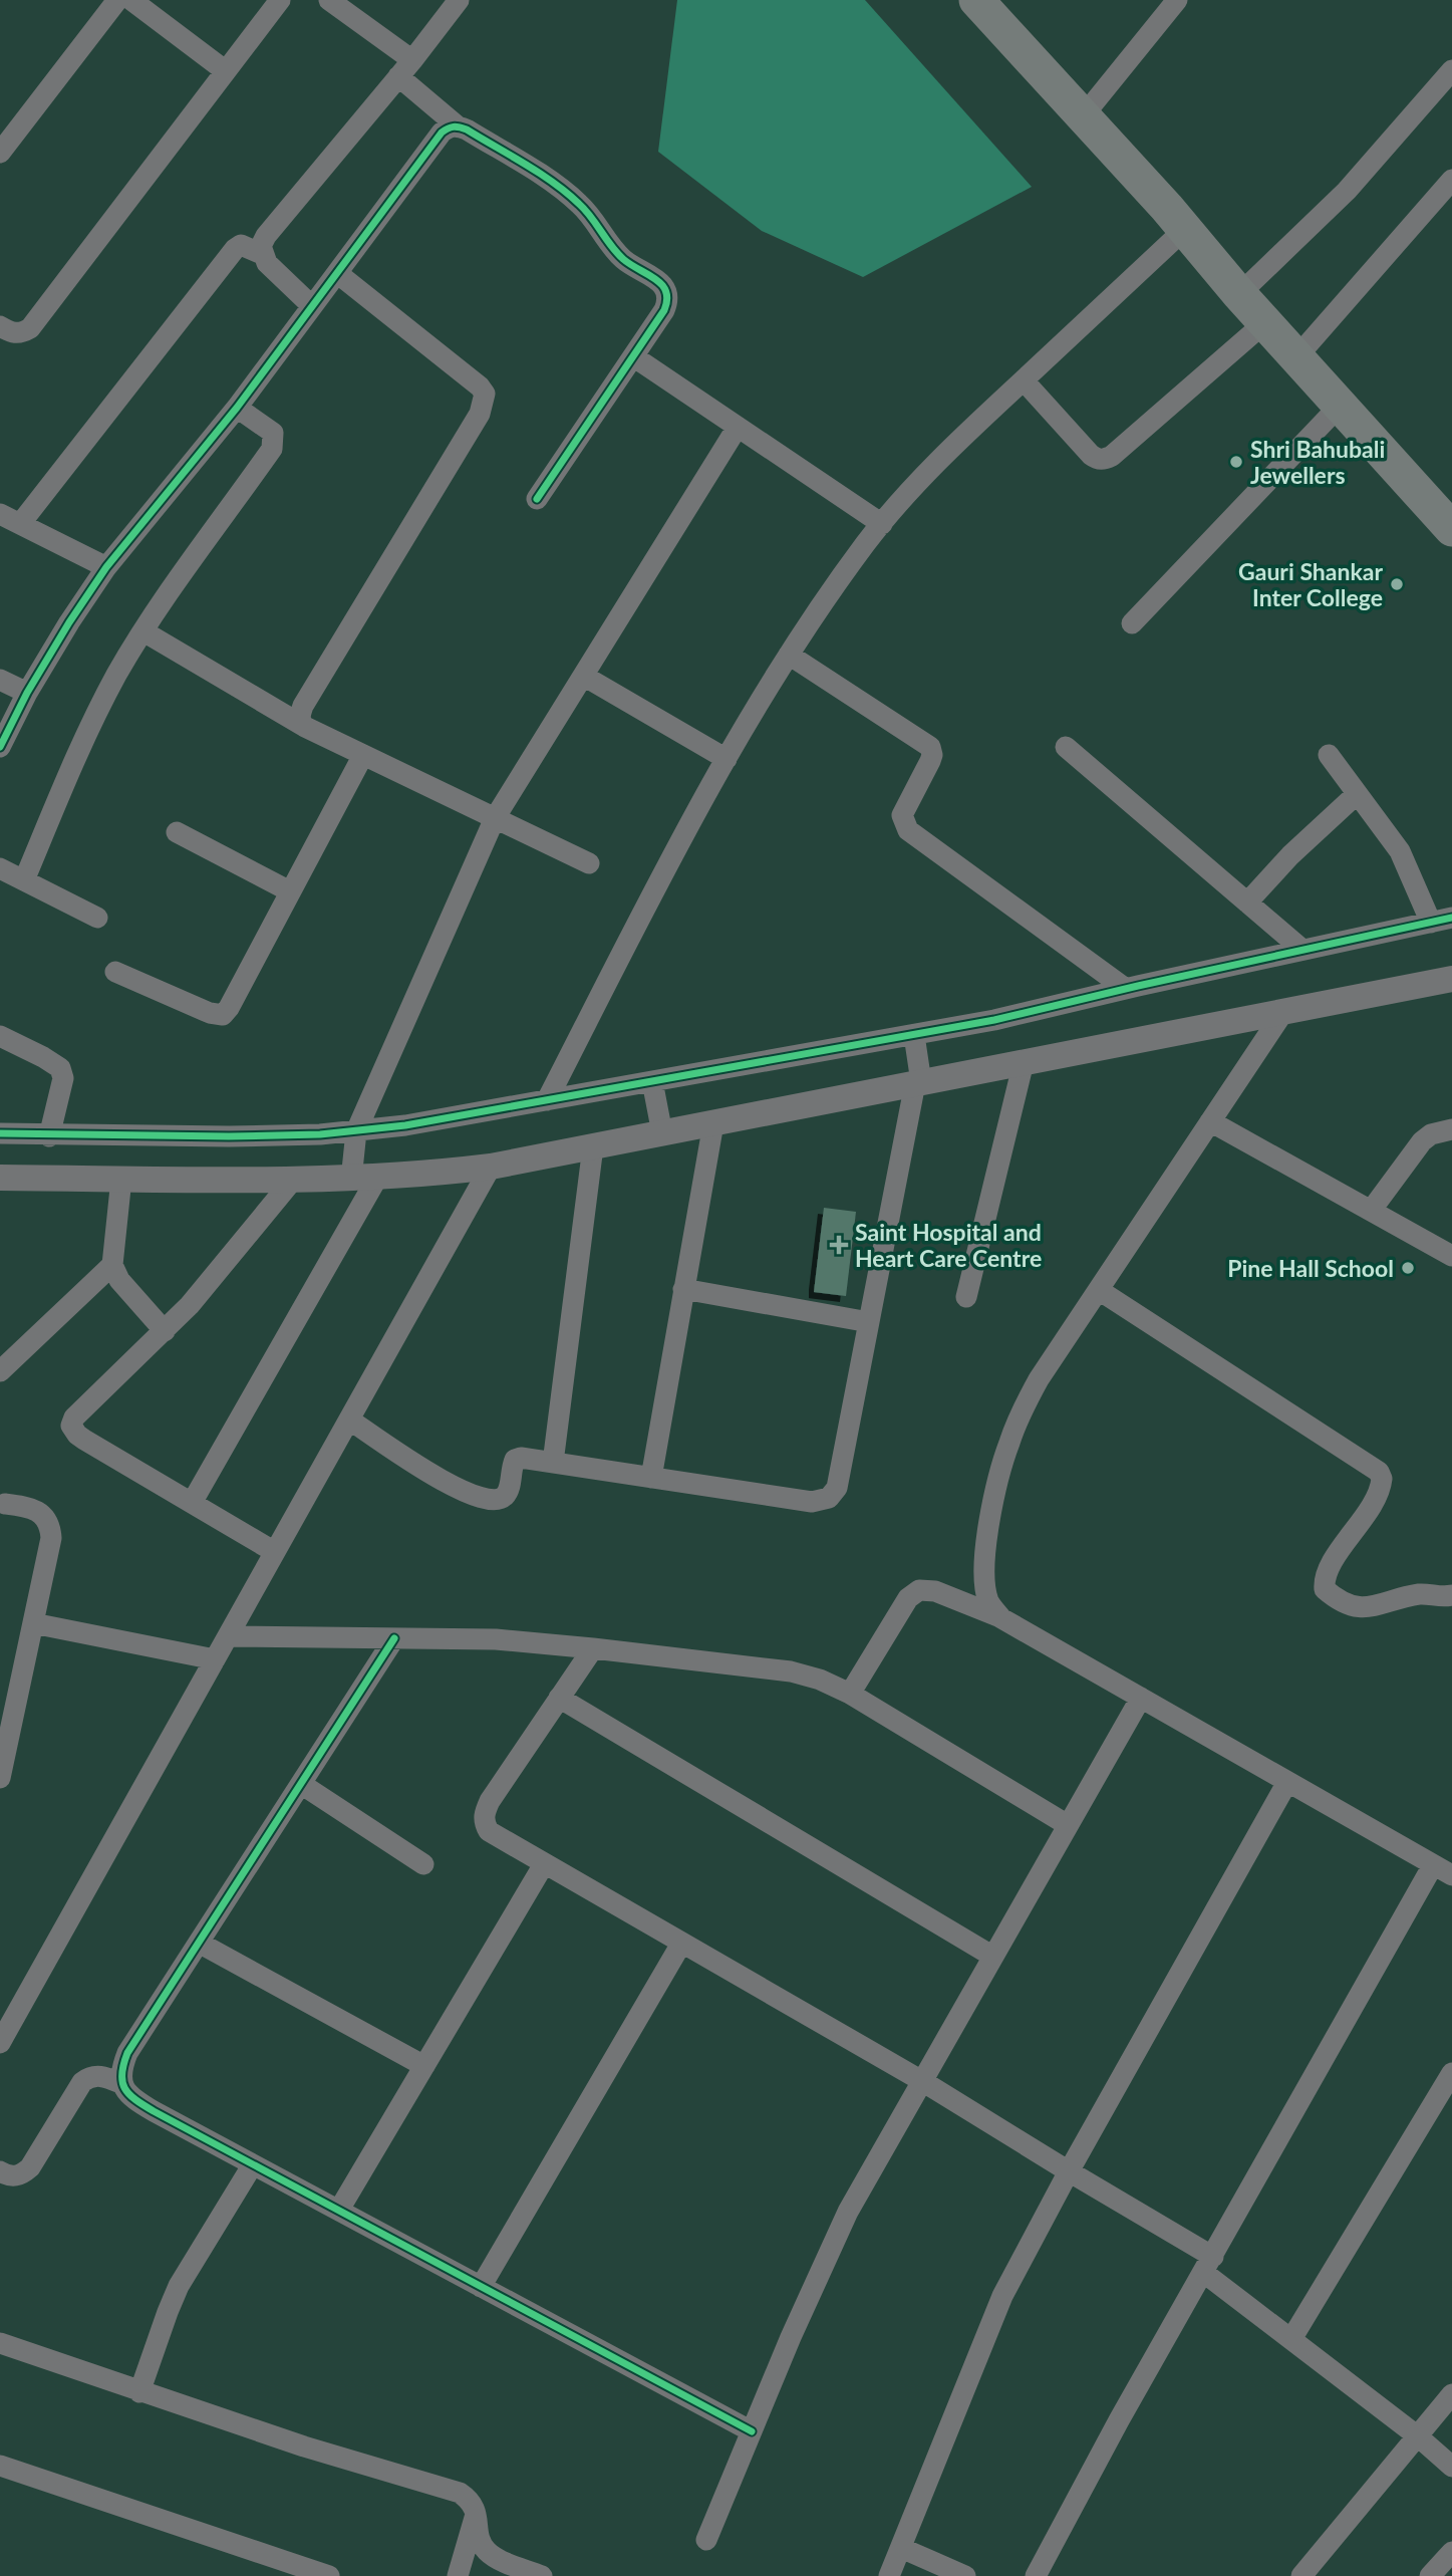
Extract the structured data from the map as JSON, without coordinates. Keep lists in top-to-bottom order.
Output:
{
  "places": {
    "other": ["Shri Bahubali Jewellers", "Gauri Shankar Inter College", "Pine Hall School"],
    "health": ["Saint Hospital and Heart Care Centre"]
  }
}
